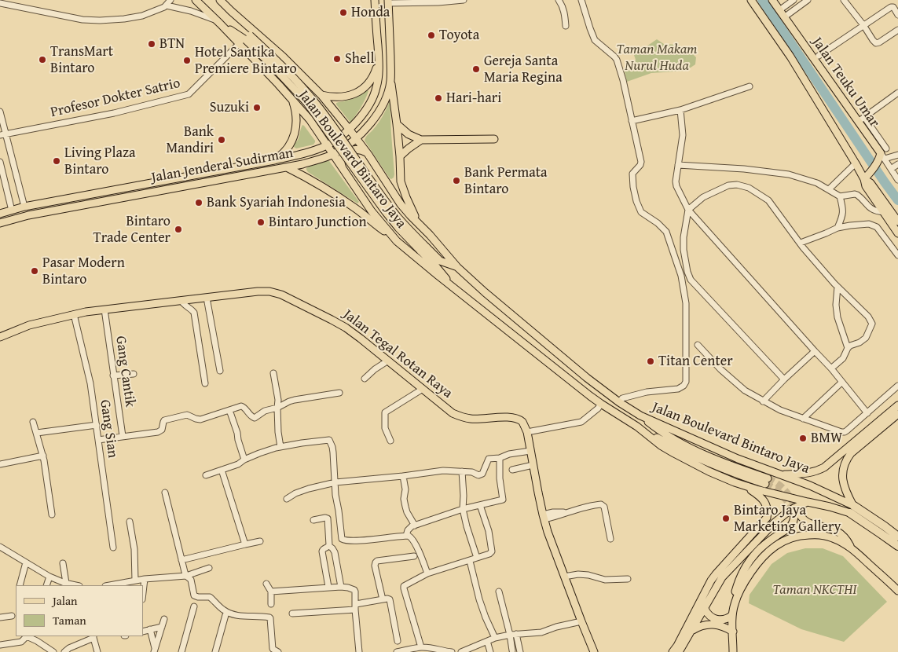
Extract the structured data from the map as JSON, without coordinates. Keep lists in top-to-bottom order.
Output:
{
  "streets": {
    "main road": [
      "Jalan Teuku Umar",
      "Jalan Boulevard Bintaro Jaya",
      "Jalan Jenderal Sudirman",
      "Jalan Tegal Rotan Raya"
    ],
    "street": ["Profesor Dokter Satrio", "Gang Cantik", "Gang Sian"]
  },
  "crossings": [
    ["Profesor Dokter Satrio", "Jalan Boulevard Bintaro Jaya"],
    ["Jalan Boulevard Bintaro Jaya", "Jalan Jenderal Sudirman"],
    ["Jalan Tegal Rotan Raya", "Gang Cantik"],
    ["Jalan Tegal Rotan Raya", "Gang Sian"]
  ],
  "parks": ["Taman Makam Nurul Huda", "Taman NKCTHI"],
  "places": [
    "Honda",
    "Toyota",
    "BTN",
    "Shell",
    "TransMart Bintaro",
    "Hotel Santika Premiere Bintaro",
    "Gereja Santa Maria Regina",
    "Hari-hari",
    "Suzuki",
    "Bank Mandiri",
    "Living Plaza Bintaro",
    "Bank Permata Bintaro",
    "Bank Syariah Indonesia",
    "Bintaro Junction",
    "Bintaro Trade Center",
    "Pasar Modern Bintaro",
    "Titan Center",
    "BMW",
    "Bintaro Jaya Marketing Gallery"
  ],
  "legend": ["Jalan", "Taman"]
}
